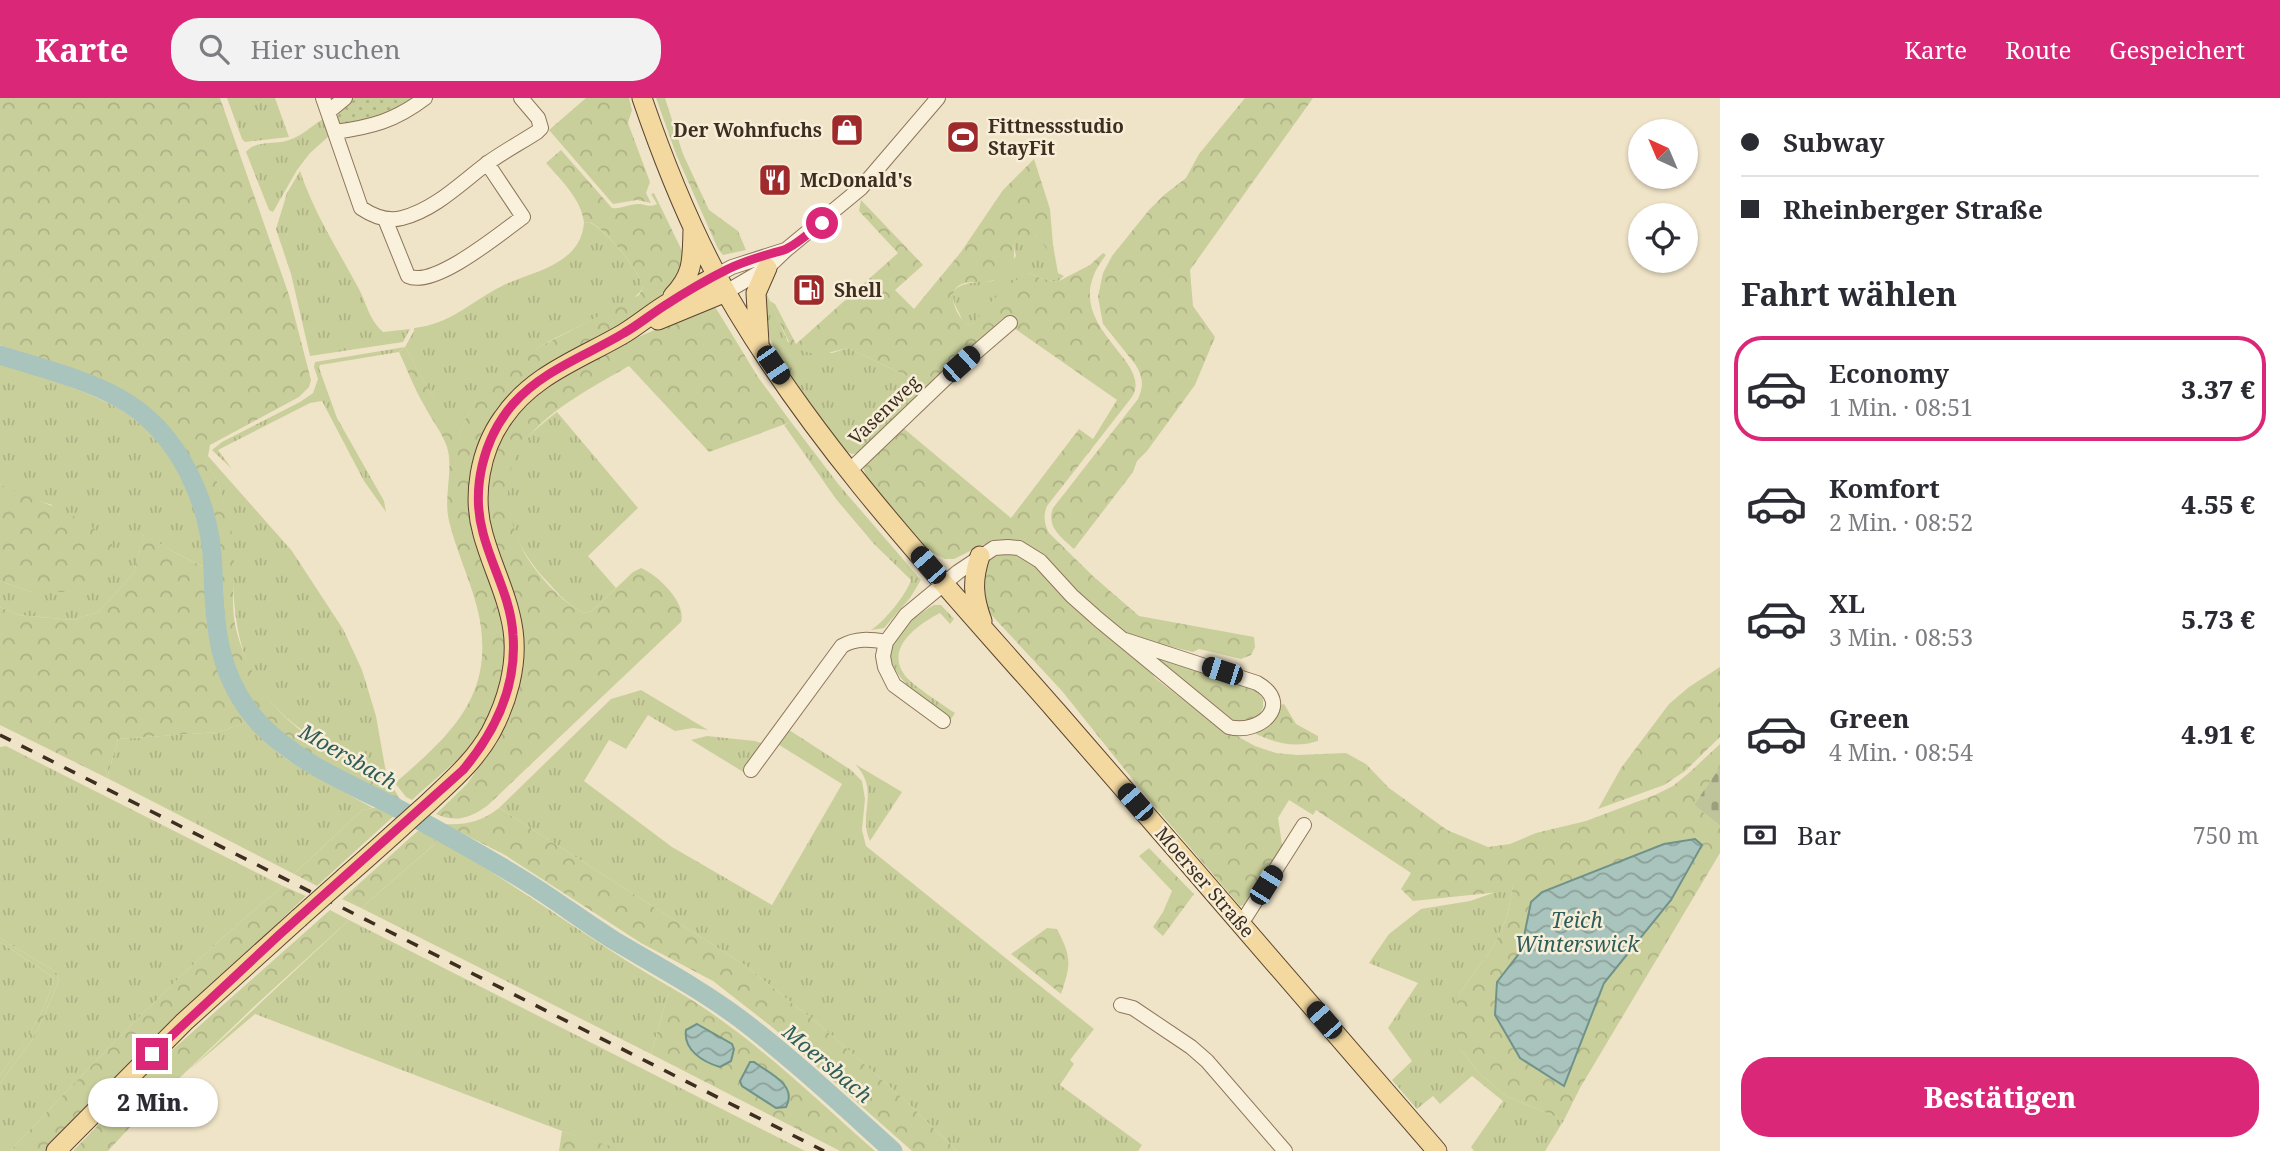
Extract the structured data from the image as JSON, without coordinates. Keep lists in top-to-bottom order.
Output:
{
  "streets": {
    "main road": ["Moerser Straße"],
    "street": ["Vasenweg"]
  },
  "crossings": [
    ["Vasenweg", "Moerser Straße"]
  ],
  "water": ["Moersbach", "Teich Winterswick"],
  "places": {
    "shop": ["Der Wohnfuchs"],
    "sports": ["Fittnessstudio StayFit"],
    "restaurant": ["McDonald's"],
    "fuel station": ["Shell"]
  },
  "north": "top left",
  "page": {
    "header": "Karte",
    "search": "Hier suchen",
    "nav": ["Karte", "Route", "Gespeichert"],
    "banner": ["Subway", "Rheinberger Straße"],
    "heading": "Fahrt wählen",
    "list": [
      {
        "name": "Economy",
        "note": "1 Min. · 08:51",
        "value": "3.37 €"
      },
      {
        "name": "Komfort",
        "note": "2 Min. · 08:52",
        "value": "4.55 €"
      },
      {
        "name": "XL",
        "note": "3 Min. · 08:53",
        "value": "5.73 €"
      },
      {
        "name": "Green",
        "note": "4 Min. · 08:54",
        "value": "4.91 €"
      }
    ],
    "pay": ["Bar", "750 m"],
    "buttons": "Bestätigen",
    "bubble": "2 Min."
  }
}
